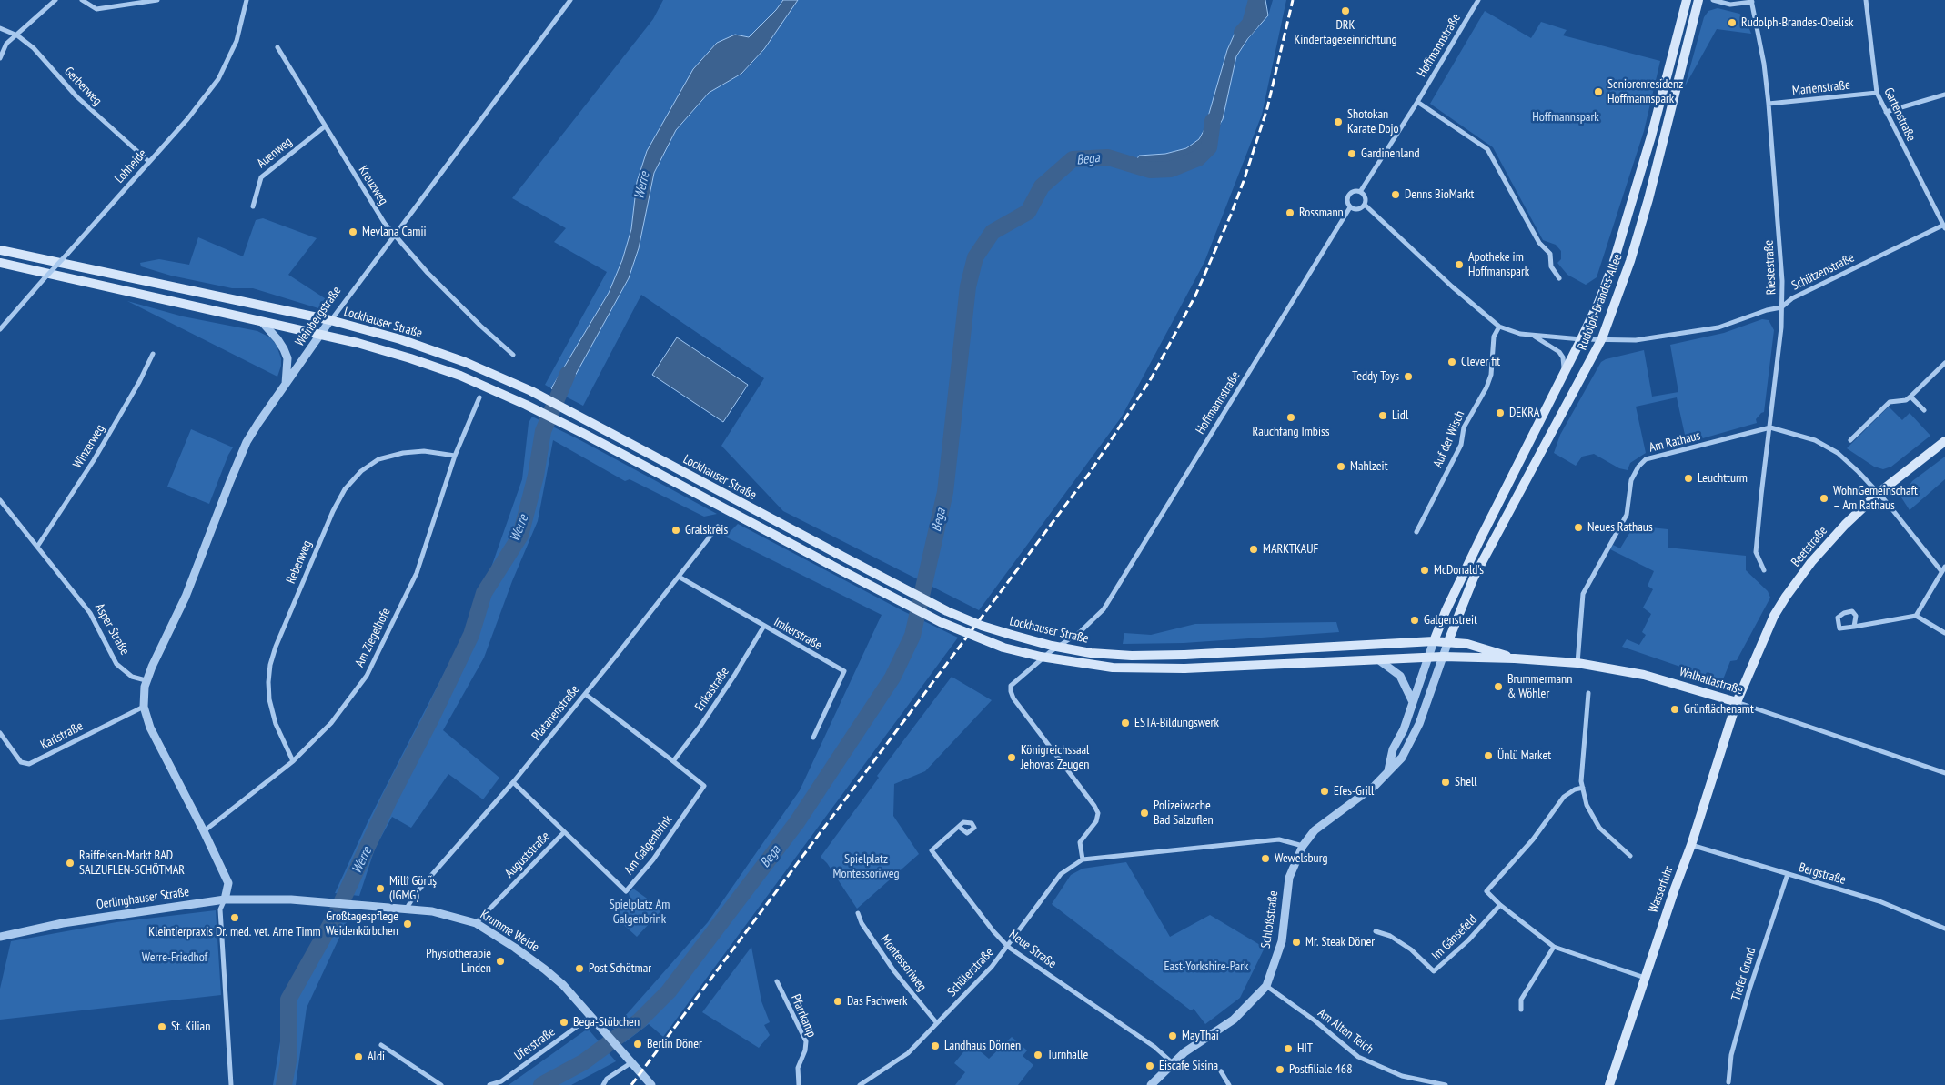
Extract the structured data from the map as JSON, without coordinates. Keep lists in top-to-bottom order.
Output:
{
  "streets": {
    "main road": [
      "Rudolph-Brandes-Allee",
      "Lockhauser Straße",
      "Beetstraße",
      "Walhallastraße",
      "Wasserfuhr"
    ],
    "street": [
      "Hoffmannstraße",
      "Gerberweg",
      "Marienstraße",
      "Gartenstraße",
      "Auenweg",
      "Lohheide",
      "Kreuzweg",
      "Riestestraße",
      "Schützenstraße",
      "Weinbergstraße",
      "Auf der Wisch",
      "Am Rathaus",
      "Winzerweg",
      "Rebenweg",
      "Asper Straße",
      "Imkerstraße",
      "Am Ziegelhofe",
      "Erikastraße",
      "Platanenstraße",
      "Karlstraße",
      "Am Galgenbrink",
      "Auguststraße",
      "Bergstraße",
      "Oerlinghauser Straße",
      "Schloßstraße",
      "Krumme Weide",
      "Im Gänsefeld",
      "Neue Straße",
      "Montessoriweg",
      "Schülerstraße",
      "Tiefer Grund",
      "Pfarrkamp",
      "Am Alten Teich",
      "Uferstraße"
    ]
  },
  "crossings": [
    ["Hoffmannstraße", "Schülerstraße"],
    ["Gerberweg", "Lohheide"],
    ["Marienstraße", "Gartenstraße"],
    ["Marienstraße", "Riestestraße"],
    ["Gartenstraße", "Schützenstraße"],
    ["Auenweg", "Kreuzweg"],
    ["Kreuzweg", "Weinbergstraße"],
    ["Riestestraße", "Schützenstraße"],
    ["Riestestraße", "Am Rathaus"],
    ["Schützenstraße", "Rudolph-Brandes-Allee"],
    ["Rudolph-Brandes-Allee", "Lockhauser Straße"],
    ["Rudolph-Brandes-Allee", "Walhallastraße"],
    ["Rudolph-Brandes-Allee", "Schloßstraße"],
    ["Weinbergstraße", "Lockhauser Straße"],
    ["Weinbergstraße", "Asper Straße"],
    ["Lockhauser Straße", "Walhallastraße"],
    ["Am Rathaus", "Walhallastraße"],
    ["Winzerweg", "Asper Straße"],
    ["Beetstraße", "Walhallastraße"],
    ["Beetstraße", "Wasserfuhr"],
    ["Rebenweg", "Am Ziegelhofe"],
    ["Imkerstraße", "Erikastraße"],
    ["Imkerstraße", "Platanenstraße"],
    ["Walhallastraße", "Wasserfuhr"],
    ["Walhallastraße", "Schloßstraße"],
    ["Erikastraße", "Am Galgenbrink"],
    ["Platanenstraße", "Auguststraße"],
    ["Platanenstraße", "Krumme Weide"],
    ["Am Galgenbrink", "Auguststraße"],
    ["Auguststraße", "Krumme Weide"],
    ["Bergstraße", "Wasserfuhr"],
    ["Bergstraße", "Tiefer Grund"],
    ["Oerlinghauser Straße", "Krumme Weide"],
    ["Schloßstraße", "Neue Straße"],
    ["Schloßstraße", "Schülerstraße"],
    ["Schloßstraße", "Am Alten Teich"],
    ["Krumme Weide", "Uferstraße"],
    ["Neue Straße", "Schülerstraße"],
    ["Montessoriweg", "Schülerstraße"]
  ],
  "water": ["Bega", "Werre"],
  "parks": [
    "Hoffmannspark",
    "Spielplatz Montessoriweg",
    "Spielplatz Am Galgenbrink",
    "Werre-Friedhof",
    "East-Yorkshire-Park"
  ],
  "places": [
    "DRK Kindertageseinrichtung",
    "Rudolph-Brandes-Obelisk",
    "Seniorenresidenz Hoffmannspark",
    "Shotokan Karate Dojo",
    "Gardinenland",
    "Denns BioMarkt",
    "Rossmann",
    "Mevlana Camii",
    "Apotheke im Hoffmanspark",
    "Clever fit",
    "Teddy Toys",
    "DEKRA",
    "Lidl",
    "Rauchfang Imbiss",
    "Mahlzeit",
    "Leuchtturm",
    "WohnGemeinschaft – Am Rathaus",
    "Neues Rathaus",
    "Gralskreis",
    "MARKTKAUF",
    "McDonald's",
    "Galgenstreit",
    "Brummermann & Wöhler",
    "Grünflächenamt",
    "ESTA-Bildungswerk",
    "Ünlü Market",
    "Königreichssaal Jehovas Zeugen",
    "Shell",
    "Efes-Grill",
    "Polizeiwache Bad Salzuflen",
    "Wewelsburg",
    "Raiffeisen-Markt BAD SALZUFLEN-SCHÖTMAR",
    "Millî Görüş (IGMG)",
    "Kleintierpraxis Dr. med. vet. Arne Timm",
    "Großtagespflege Weidenkörbchen",
    "Mr. Steak Döner",
    "Physiotherapie Linden",
    "Post Schötmar",
    "Das Fachwerk",
    "Bega-Stübchen",
    "St. Kilian",
    "MayThai",
    "Berlin Döner",
    "Landhaus Dörnen",
    "HIT",
    "Turnhalle",
    "Aldi",
    "Eiscafe Sisina",
    "Postfiliale 468"
  ]
}
